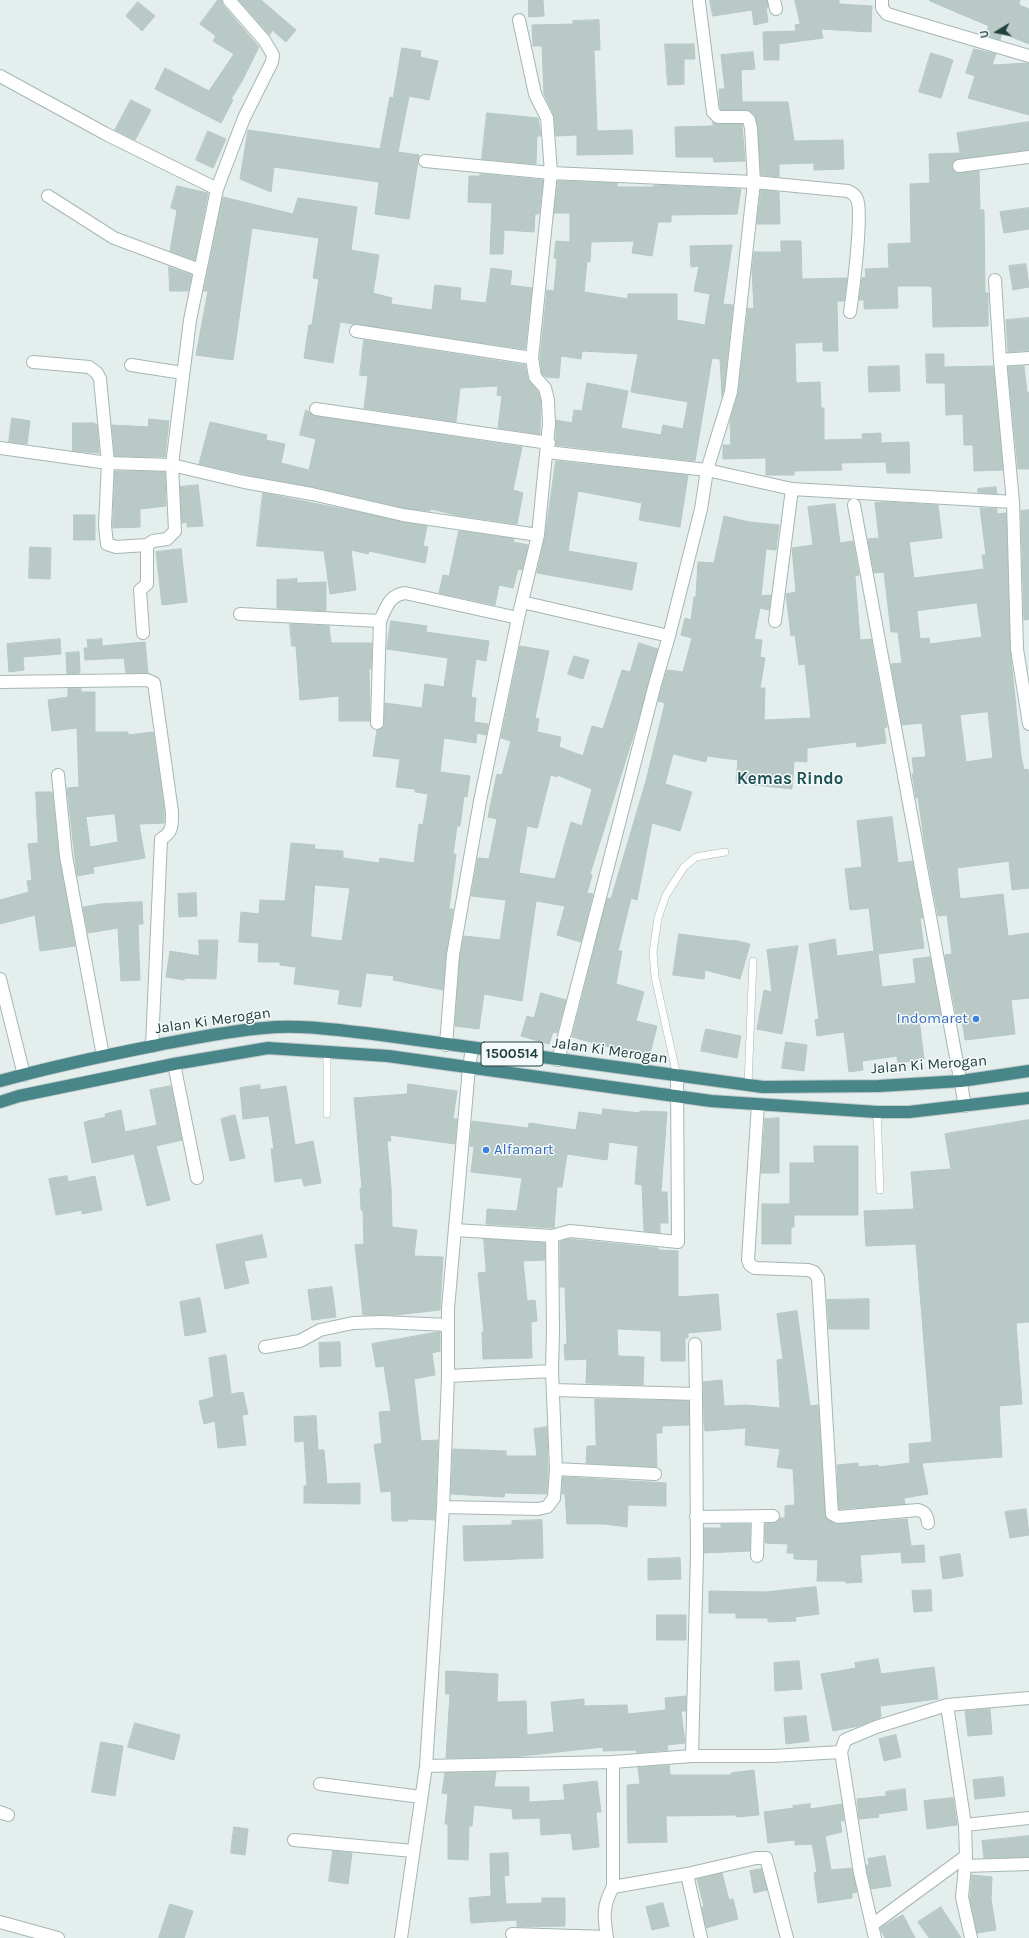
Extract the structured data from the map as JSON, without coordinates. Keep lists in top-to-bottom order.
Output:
{
  "streets": {
    "highway": ["Jalan Ki Merogan", "1500514"]
  },
  "districts": ["Kemas Rindo"],
  "places": ["Indomaret", "Alfamart"],
  "north": "left"
}
